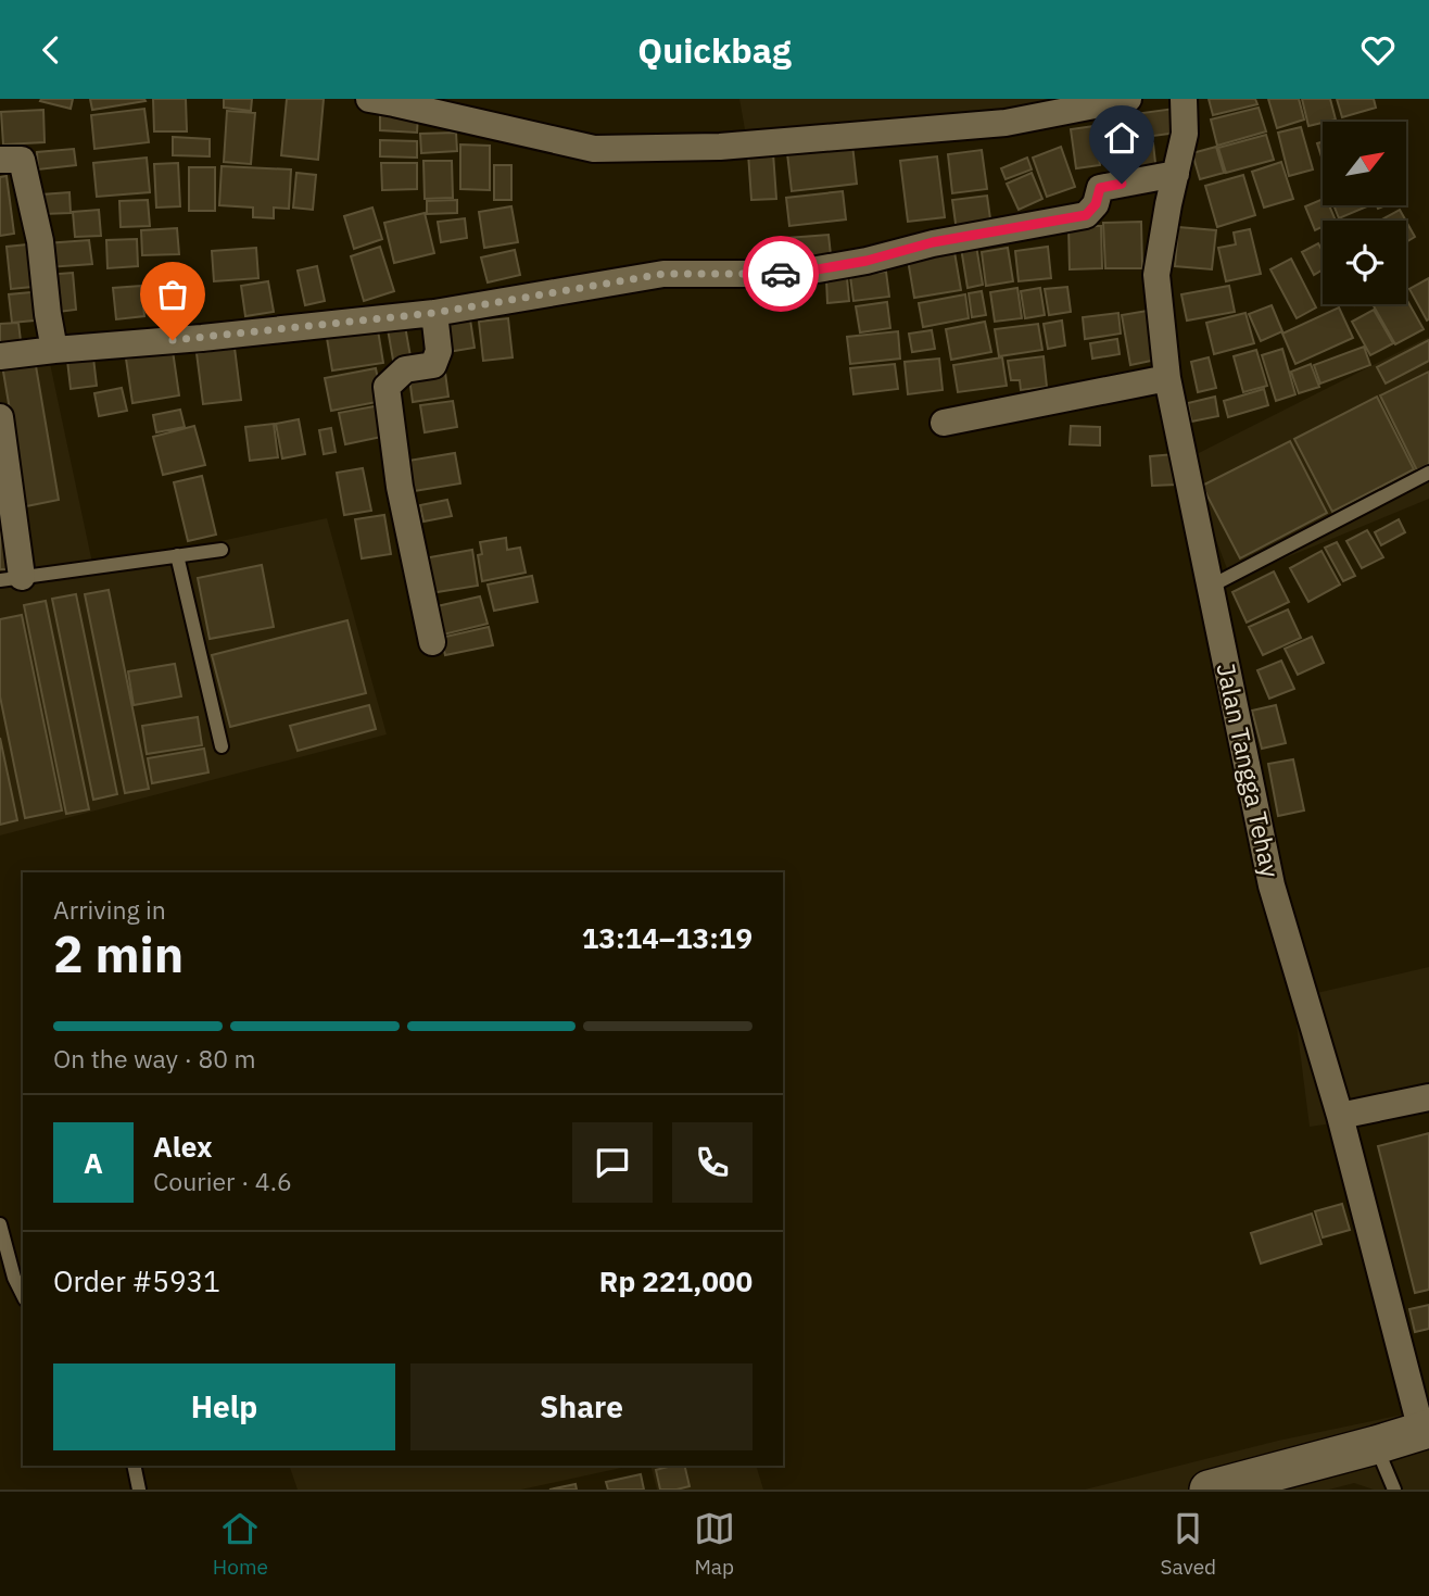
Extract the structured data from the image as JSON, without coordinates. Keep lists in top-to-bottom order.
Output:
{
  "streets": {
    "street": ["Jalan Tangga Tehay"]
  },
  "north": "top right",
  "page": {
    "header": "Quickbag",
    "heading": ["2 min", "Arriving in", "13:14–13:19"],
    "panel": [
      "Alex",
      "Courier · 4.6",
      "Order #5931",
      "Rp 221,000"
    ],
    "bar": "On the way · 80 m",
    "round": "A",
    "buttons": ["Help", "Share"],
    "tabs": ["Home", "Map", "Saved"]
  }
}
